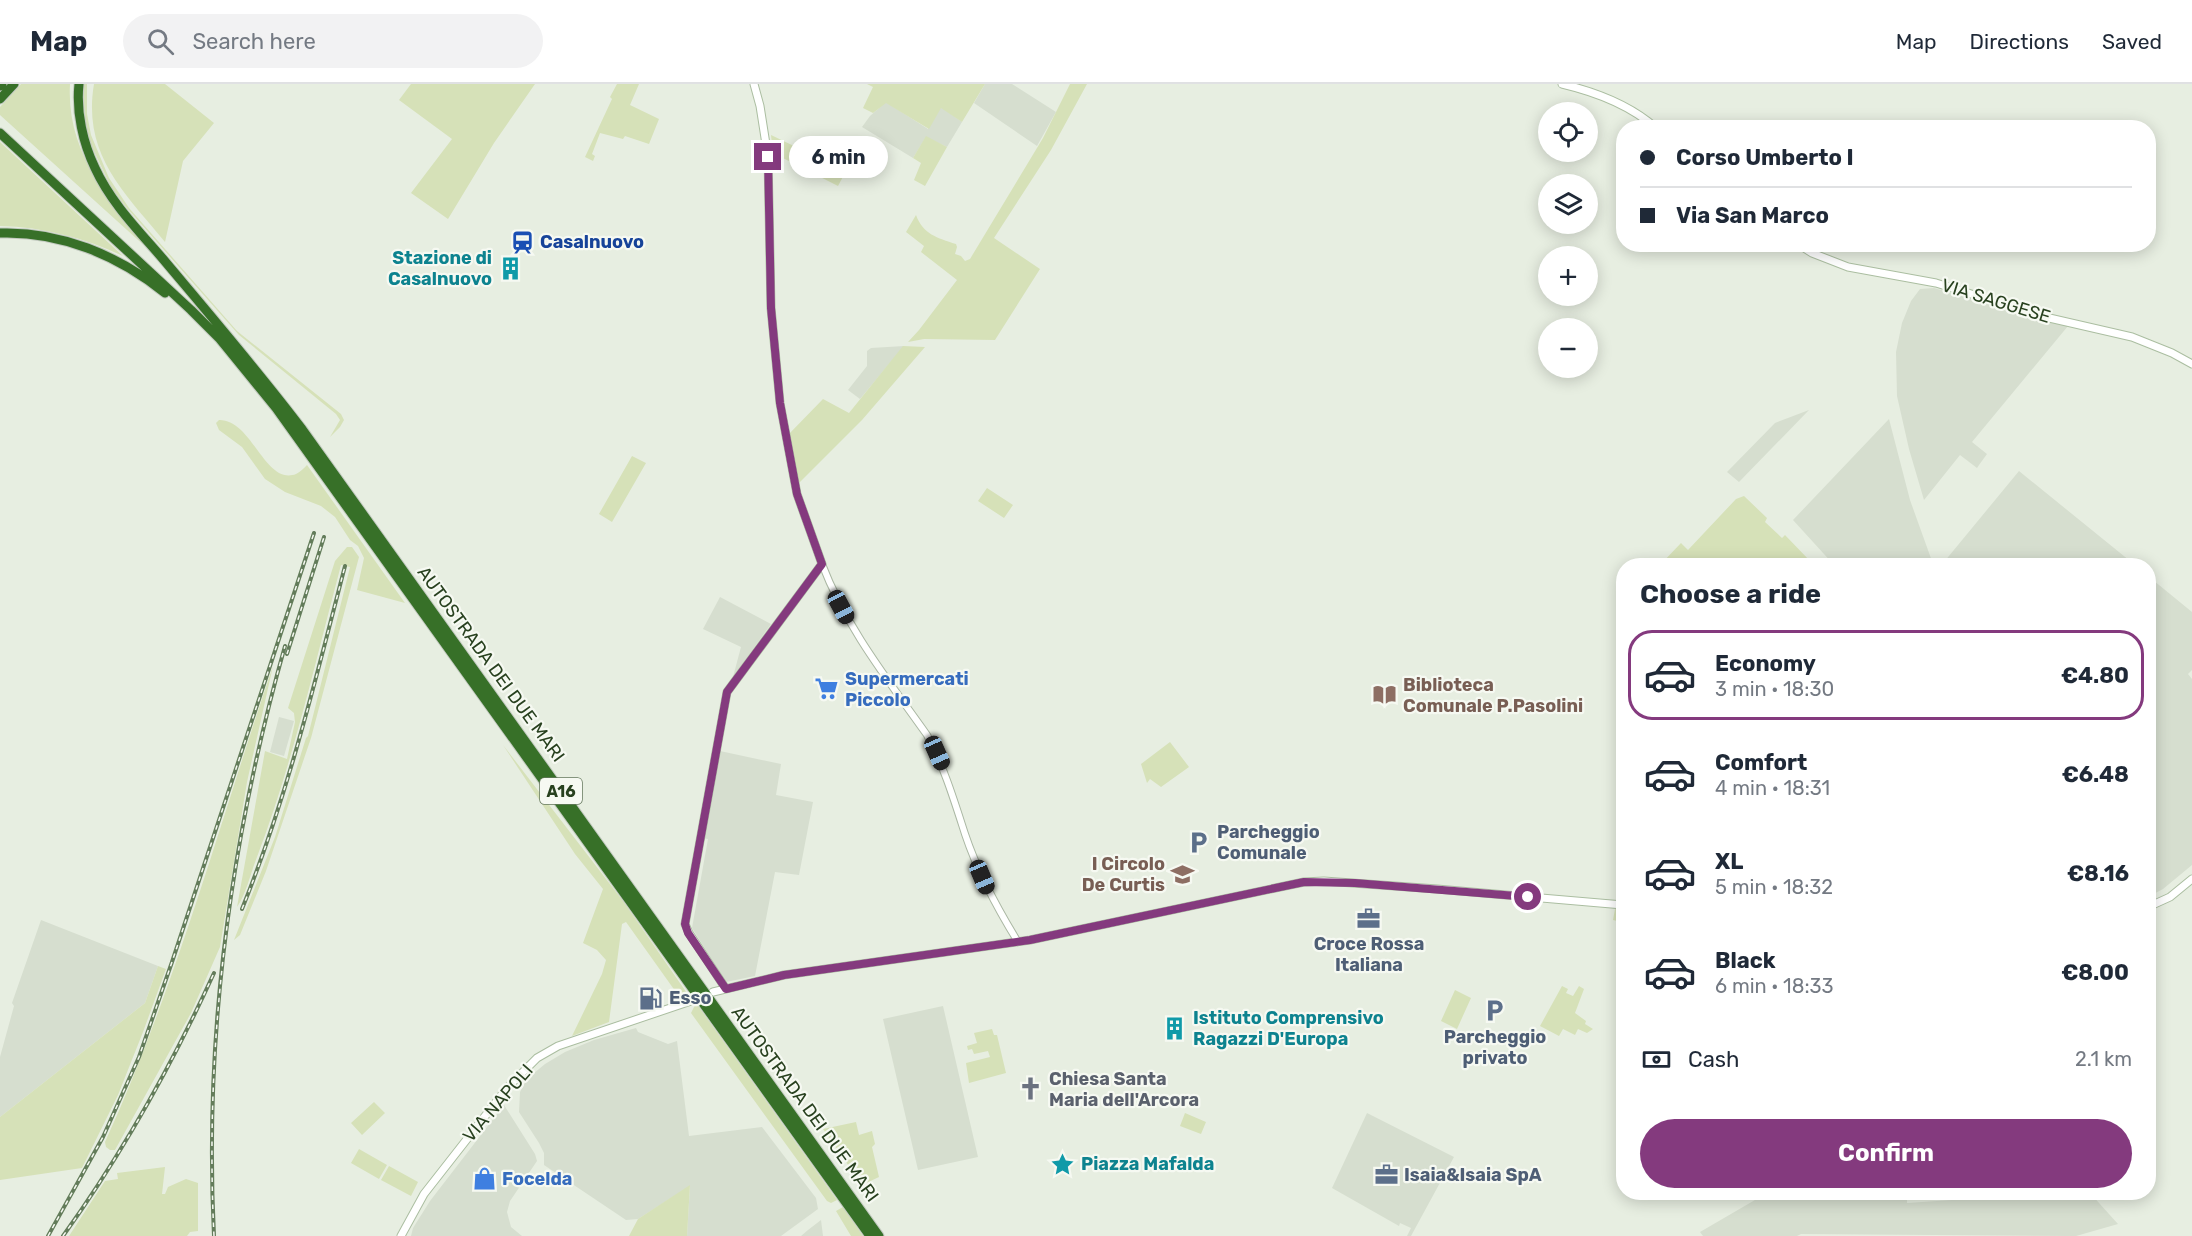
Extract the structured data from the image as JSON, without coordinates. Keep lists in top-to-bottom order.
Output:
{
  "streets": {
    "highway": ["AUTOSTRADA DEI DUE MARI", "A16"],
    "main road": ["VIA SAGGESE", "VIA NAPOLI"]
  },
  "places": {
    "station": ["Casalnuovo"],
    "building": ["Stazione di Casalnuovo", "Istituto Comprensivo Ragazzi D'Europa"],
    "supermarket": ["Supermercati Piccolo"],
    "library": ["Biblioteca Comunale P.Pasolini"],
    "parking": ["Parcheggio Comunale", "Parcheggio privato"],
    "school or university": ["I Circolo De Curtis"],
    "office": ["Croce Rossa Italiana", "Isaia&Isaia SpA"],
    "fuel station": ["Esso"],
    "church": ["Chiesa Santa Maria dell'Arcora"],
    "place": ["Piazza Mafalda"],
    "shop": ["Focelda"]
  },
  "page": {
    "header": "Map",
    "search": "Search here",
    "nav": ["Map", "Directions", "Saved"],
    "map_buttons": ["+", "−"],
    "banner": ["Corso Umberto I", "Via San Marco"],
    "bubble": "6 min",
    "heading": "Choose a ride",
    "list": [
      {
        "name": "Economy",
        "note": "3 min · 18:30",
        "value": "€4.80"
      },
      {
        "name": "Comfort",
        "note": "4 min · 18:31",
        "value": "€6.48"
      },
      {
        "name": "XL",
        "note": "5 min · 18:32",
        "value": "€8.16"
      },
      {
        "name": "Black",
        "note": "6 min · 18:33",
        "value": "€8.00"
      }
    ],
    "pay": ["Cash", "2.1 km"],
    "buttons": "Confirm"
  }
}
